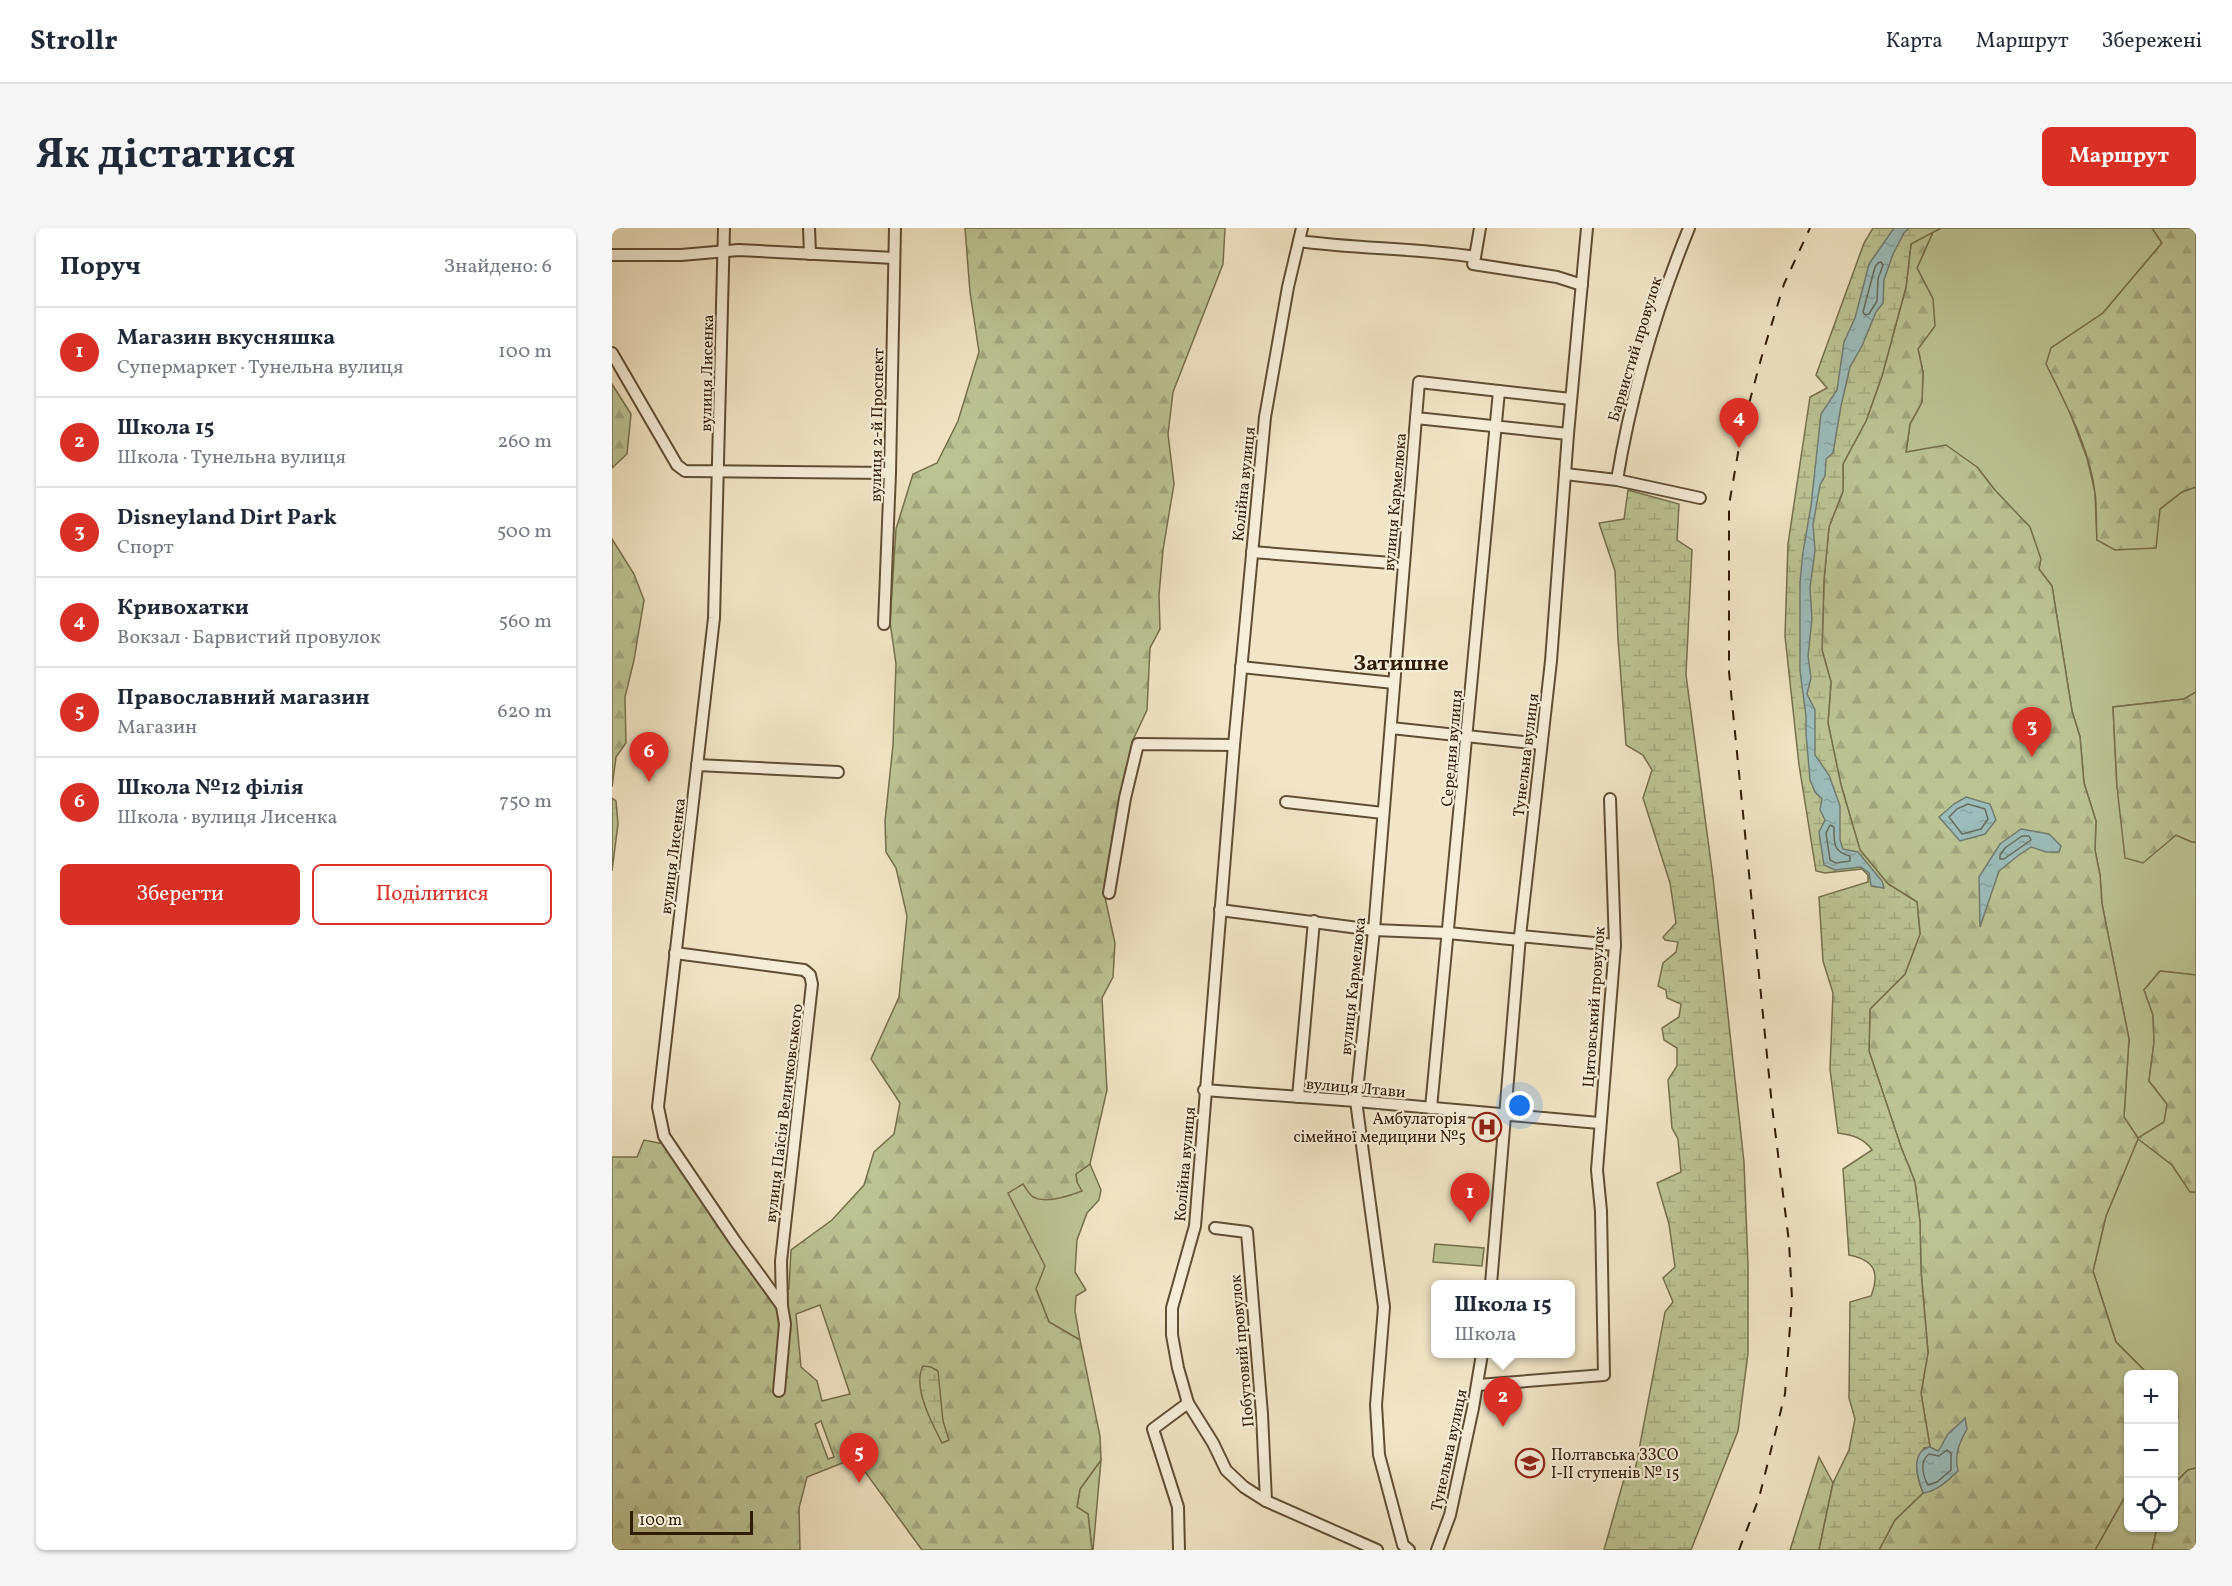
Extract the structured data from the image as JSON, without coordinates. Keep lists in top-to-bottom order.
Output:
{
  "streets": {
    "street": [
      "Барвистий провулок",
      "вулиця Лисенка",
      "вулиця 2-й Проспект",
      "Колійна вулиця",
      "вулиця Кармелюка",
      "Середня вулиця",
      "Тунельна вулиця",
      "Цитовський провулок",
      "вулиця Лтави",
      "вулиця Паїсія Величковського",
      "Побутовий провулок"
    ]
  },
  "crossings": [
    ["вулиця Лисенка", "вулиця Паїсія Величковського"],
    ["Колійна вулиця", "вулиця Лтави"],
    ["Колійна вулиця", "Побутовий провулок"],
    ["вулиця Кармелюка", "Середня вулиця"],
    ["вулиця Кармелюка", "вулиця Лтави"],
    ["Середня вулиця", "вулиця Лтави"],
    ["Тунельна вулиця", "Цитовський провулок"],
    ["Тунельна вулиця", "вулиця Лтави"]
  ],
  "districts": ["Затишне"],
  "places": {
    "hospital": ["Амбулаторія сімейної медицини №5"],
    "school or university": ["Полтавська ЗЗСО І-ІІ ступенів № 15"]
  },
  "scale_bar": "100 m",
  "page": {
    "header": "Strollr",
    "nav": ["Карта", "Маршрут", "Збережені"],
    "title": "Як дістатися",
    "buttons": [
      "Маршрут",
      ["Зберегти", "Поділитися"]
    ],
    "heading": ["Поруч", "Знайдено: 6"],
    "list": [
      {
        "mark": "1",
        "name": "Магазин вкусняшка",
        "note": "Супермаркет · Тунельна вулиця",
        "value": "100 m"
      },
      {
        "mark": "2",
        "name": "Школа 15",
        "note": "Школа · Тунельна вулиця",
        "value": "260 m"
      },
      {
        "mark": "3",
        "name": "Disneyland Dirt Park",
        "note": "Спорт",
        "value": "500 m"
      },
      {
        "mark": "4",
        "name": "Кривохатки",
        "note": "Вокзал · Барвистий провулок",
        "value": "560 m"
      },
      {
        "mark": "5",
        "name": "Православний магазин",
        "note": "Магазин",
        "value": "620 m"
      },
      {
        "mark": "6",
        "name": "Школа №12 філія",
        "note": "Школа · вулиця Лисенка",
        "value": "750 m"
      }
    ],
    "pins": [
      "4",
      "3",
      "6",
      "1",
      "2",
      "5"
    ],
    "popup": ["Школа 15", "Школа"],
    "map_buttons": ["+", "−"],
    "scale": "100 m"
  }
}
